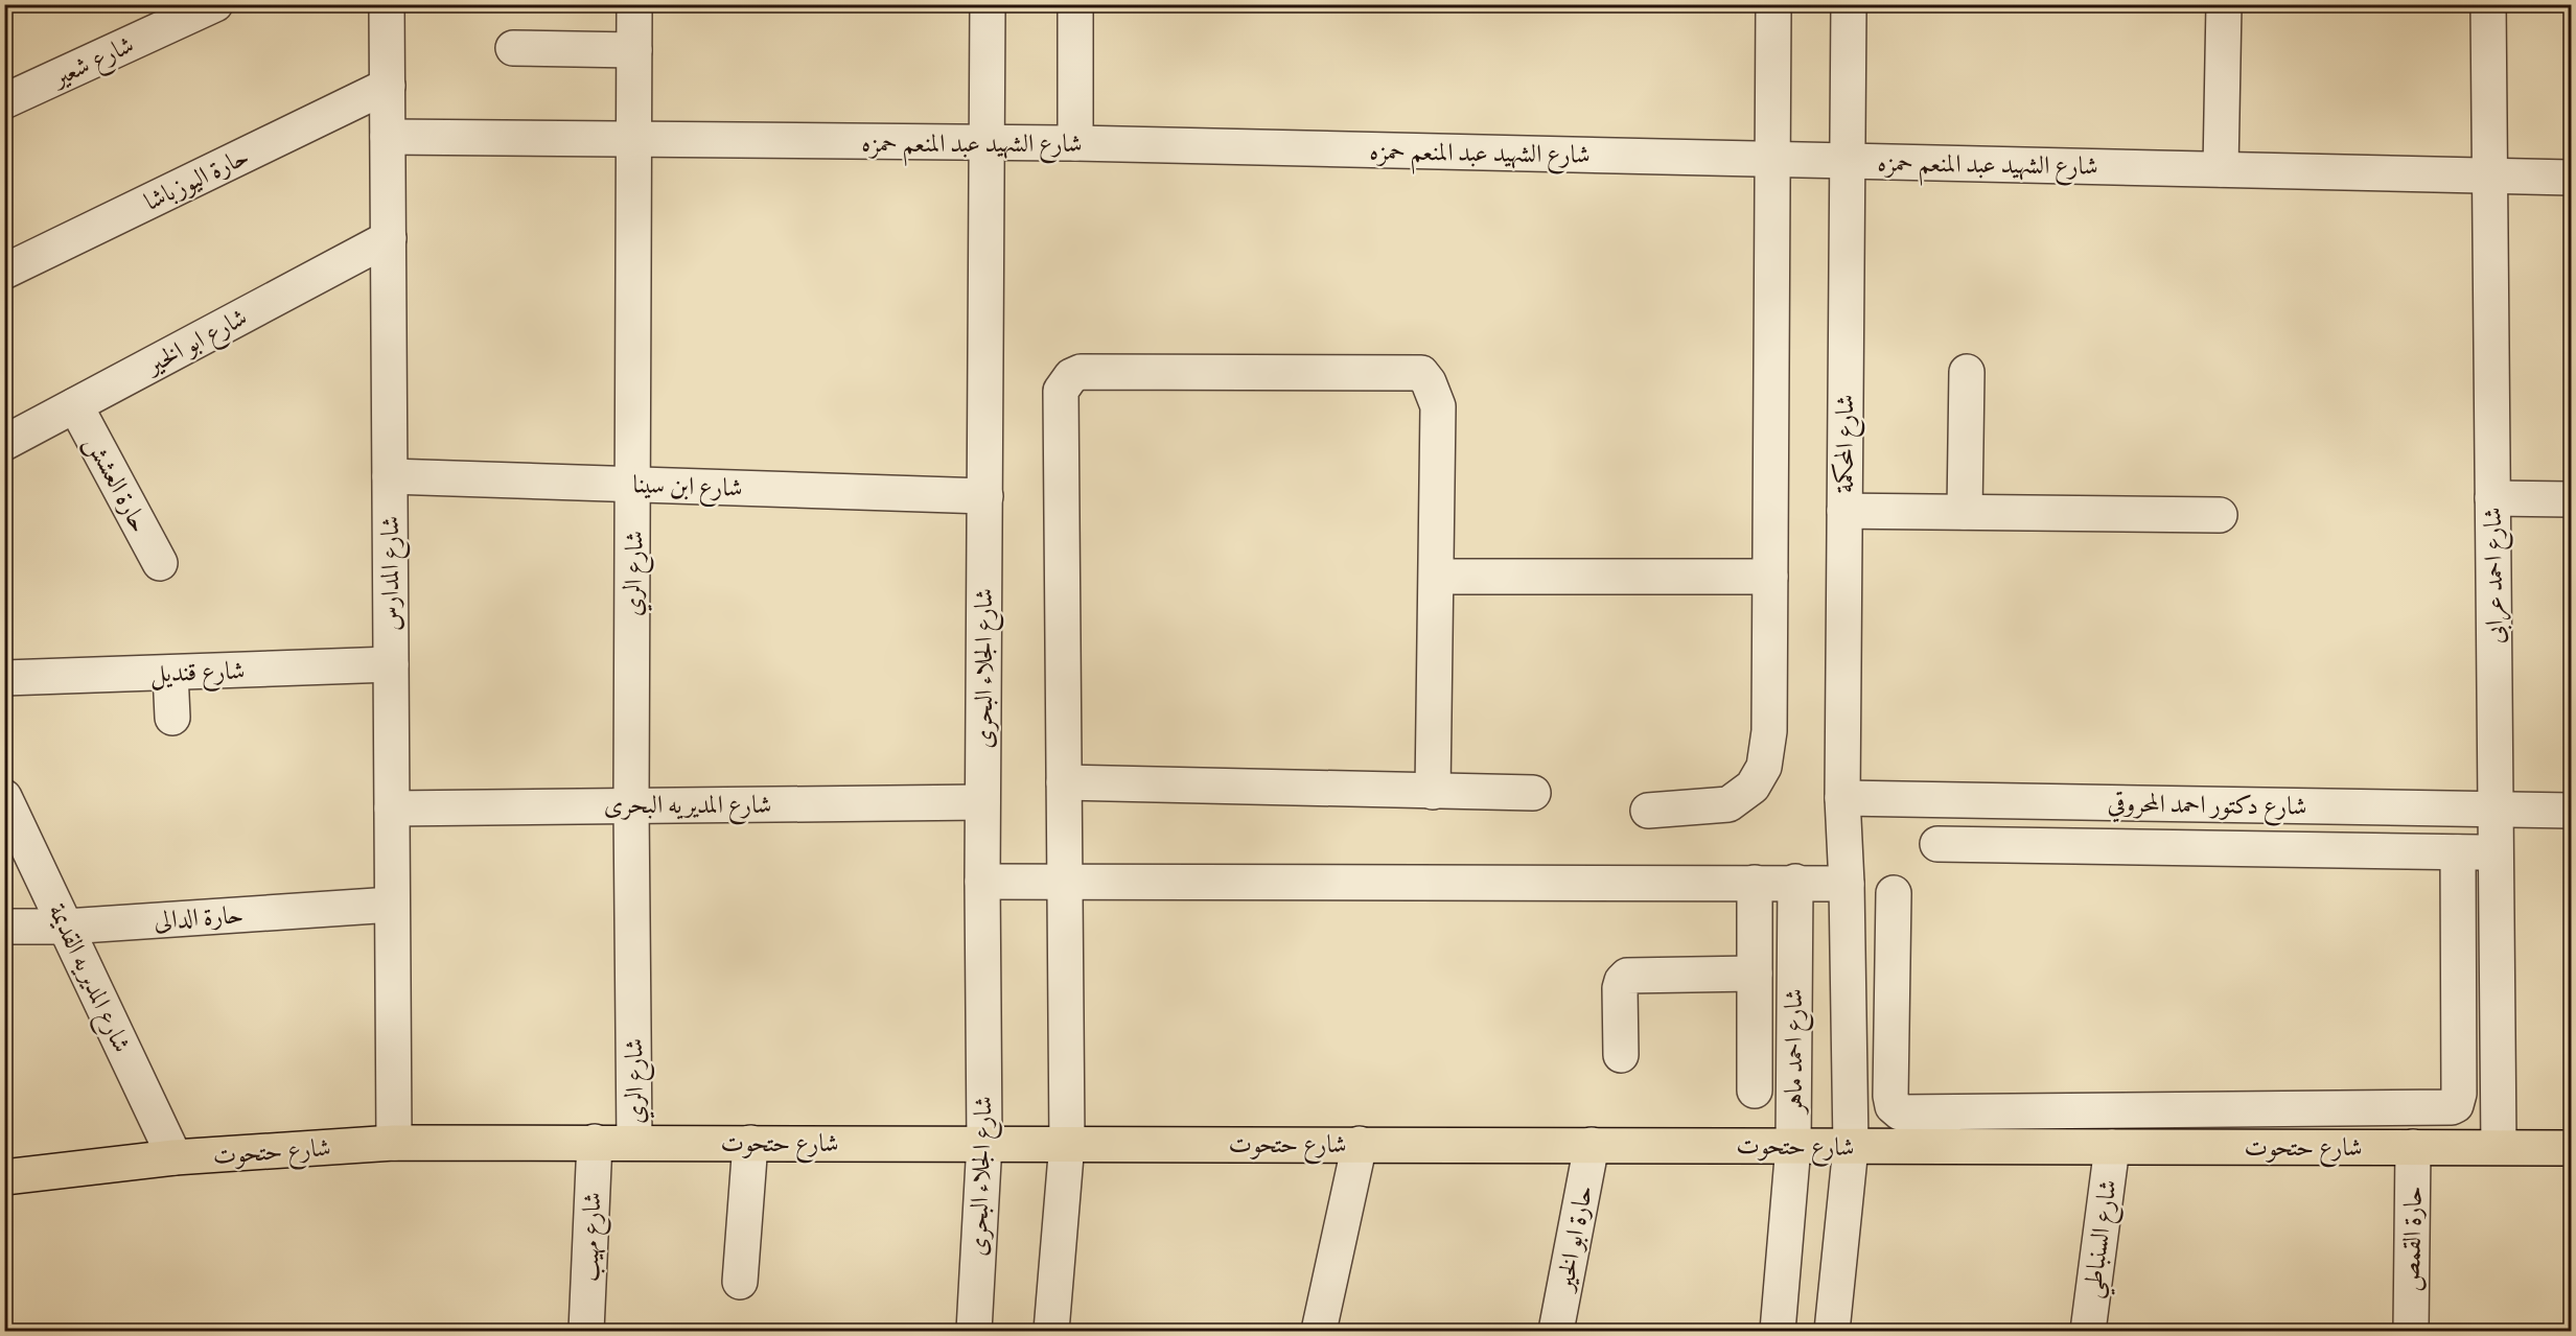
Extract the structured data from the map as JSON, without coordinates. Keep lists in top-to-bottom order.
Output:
{
  "streets": {
    "main road": ["شارع حتحوت"],
    "street": [
      "شارع شعير",
      "شارع الشهيد عبد المنعم حمزه",
      "حارة اليوزباشا",
      "شارع ابو الخير",
      "شارع المحكمة",
      "حارة العشش",
      "شارع ابن سينا",
      "شارع المدارس",
      "شارع الري",
      "شارع احمد عرابى",
      "شارع الجلاء البحرى",
      "شارع قنديل",
      "شارع المديريه البحرى",
      "شارع دكتور احمد المحروقي",
      "حارة الدالى",
      "شارع المديريه القديمة",
      "شارع احمد ماهر",
      "شارع مهيب",
      "حارة ابو الخير",
      "شارع السنباطي",
      "حارة القمص"
    ]
  },
  "crossings": [
    ["شارع الشهيد عبد المنعم حمزه", "شارع المحكمة"],
    ["شارع الشهيد عبد المنعم حمزه", "شارع المدارس"],
    ["شارع الشهيد عبد المنعم حمزه", "شارع الري"],
    ["شارع الشهيد عبد المنعم حمزه", "شارع احمد عرابى"],
    ["شارع الشهيد عبد المنعم حمزه", "شارع الجلاء البحرى"],
    ["حارة اليوزباشا", "شارع المدارس"],
    ["شارع ابو الخير", "حارة العشش"],
    ["شارع ابو الخير", "شارع المدارس"],
    ["شارع المحكمة", "شارع دكتور احمد المحروقي"],
    ["شارع ابن سينا", "شارع المدارس"],
    ["شارع ابن سينا", "شارع الري"],
    ["شارع ابن سينا", "شارع الجلاء البحرى"],
    ["شارع المدارس", "شارع قنديل"],
    ["شارع المدارس", "شارع المديريه البحرى"],
    ["شارع المدارس", "حارة الدالى"],
    ["شارع المدارس", "شارع حتحوت"],
    ["شارع الري", "شارع المديريه البحرى"],
    ["شارع الري", "شارع حتحوت"],
    ["شارع احمد عرابى", "شارع دكتور احمد المحروقي"],
    ["شارع احمد عرابى", "شارع حتحوت"],
    ["شارع الجلاء البحرى", "شارع المديريه البحرى"],
    ["شارع الجلاء البحرى", "شارع حتحوت"],
    ["حارة الدالى", "شارع المديريه القديمة"],
    ["شارع المديريه القديمة", "شارع حتحوت"],
    ["شارع احمد ماهر", "شارع حتحوت"],
    ["شارع حتحوت", "شارع مهيب"],
    ["شارع حتحوت", "حارة ابو الخير"],
    ["شارع حتحوت", "شارع السنباطي"],
    ["شارع حتحوت", "حارة القمص"]
  ]
}
